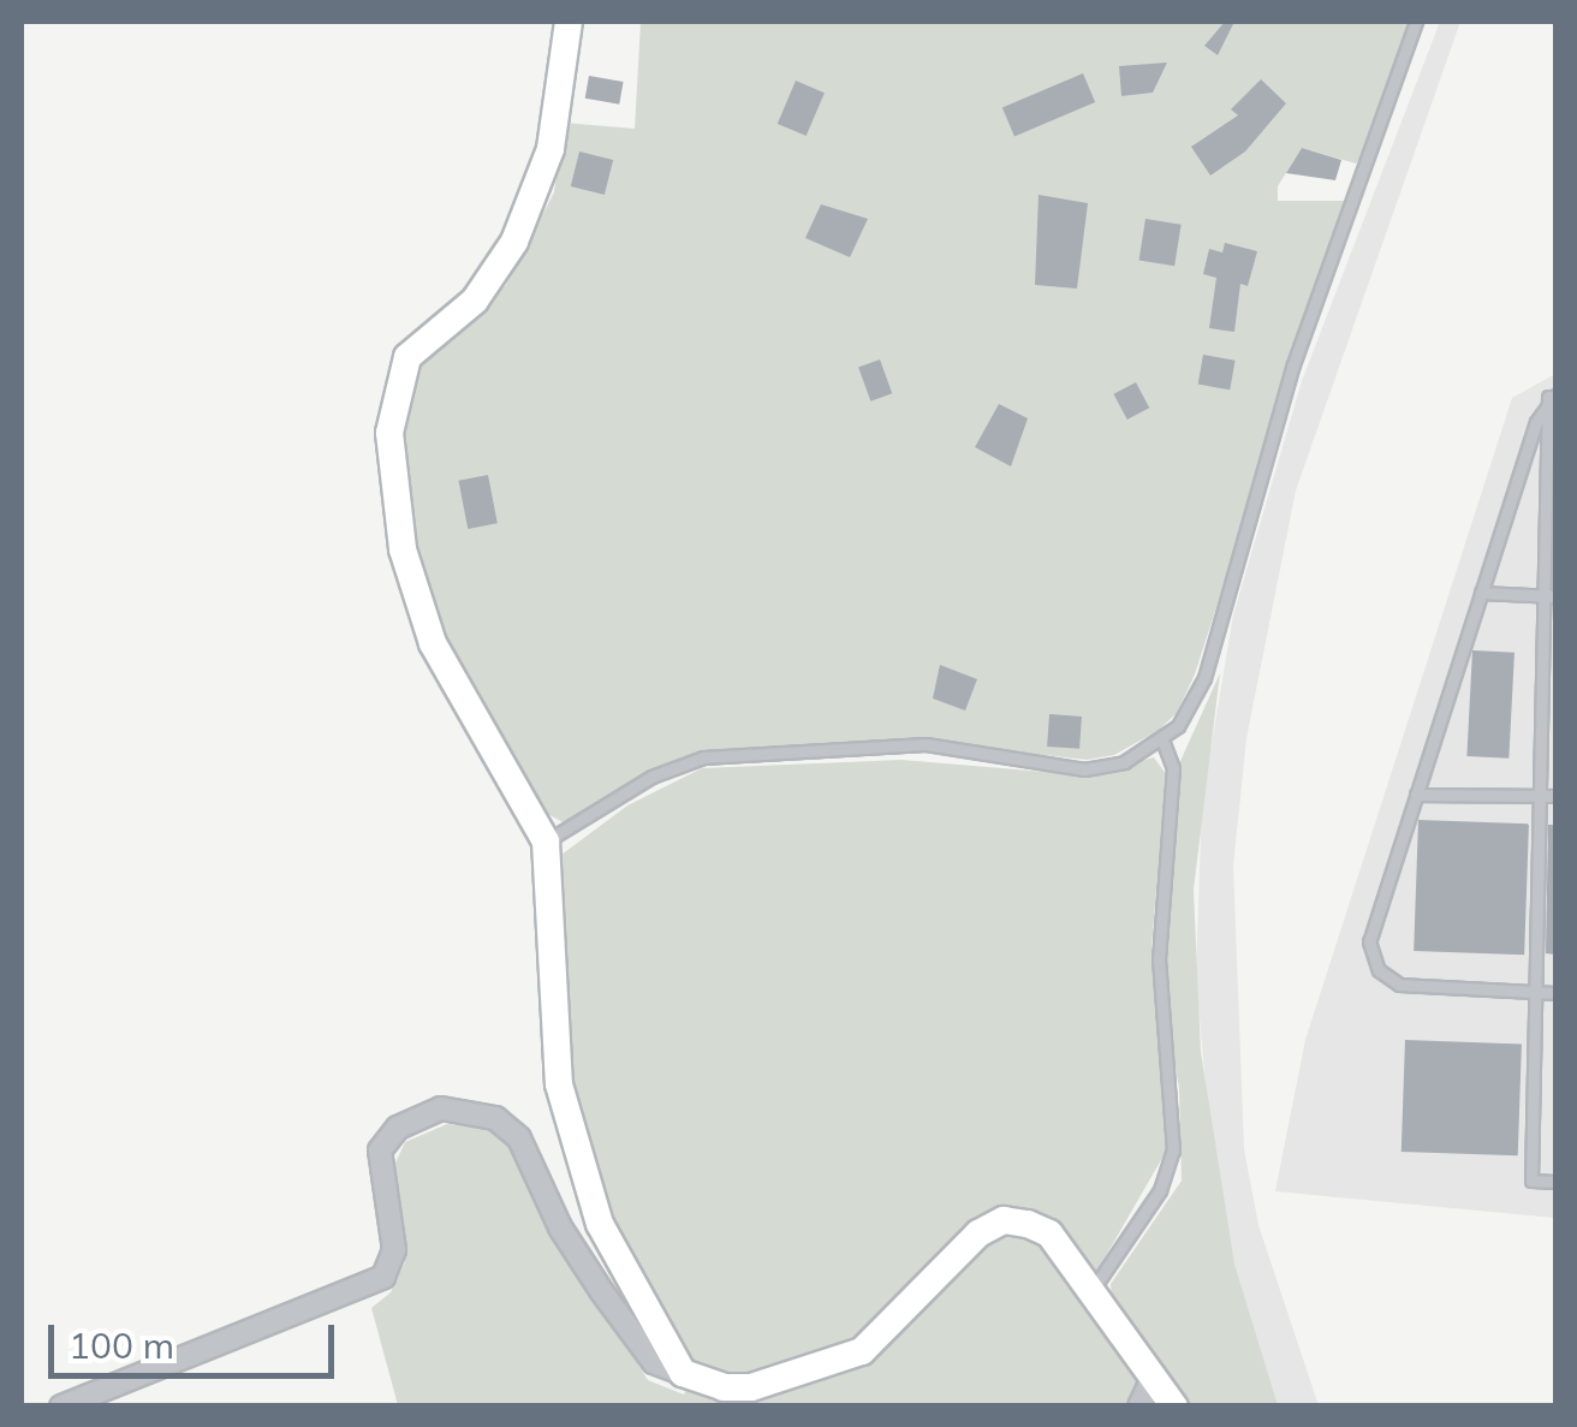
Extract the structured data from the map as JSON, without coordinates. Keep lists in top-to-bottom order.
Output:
{
  "scale_bar": "100 m"
}
